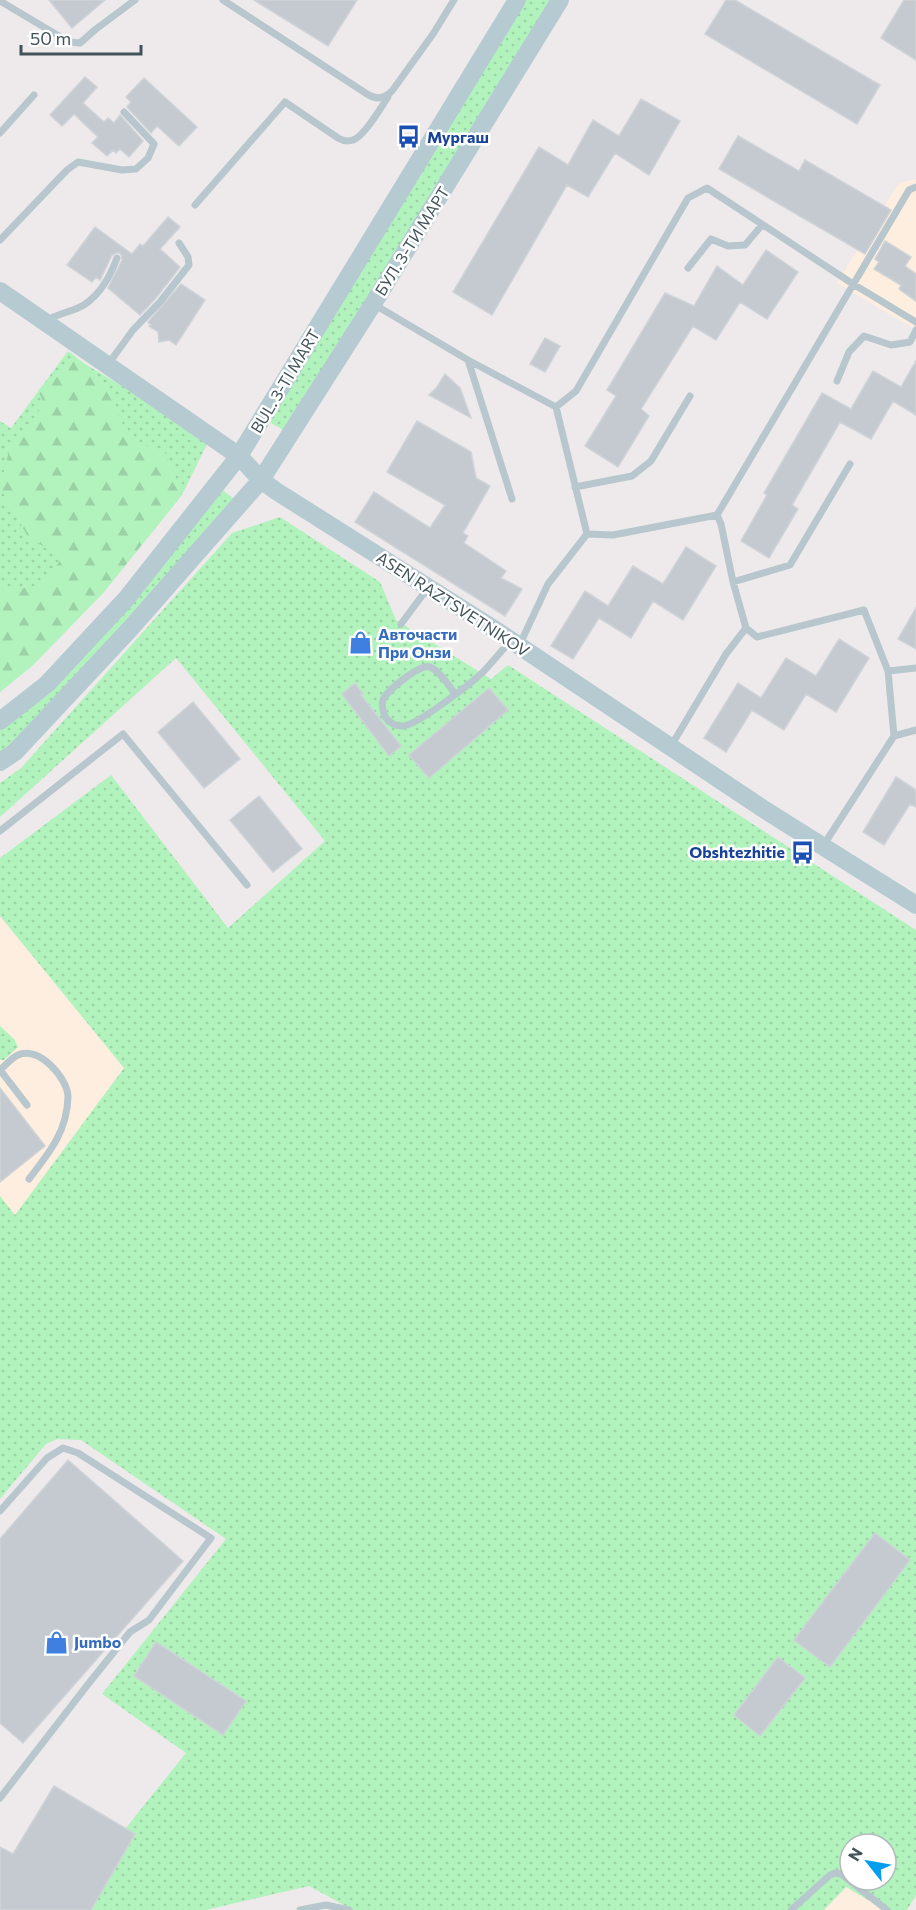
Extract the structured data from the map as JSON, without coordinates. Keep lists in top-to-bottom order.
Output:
{
  "streets": {
    "street": ["БУЛ. 3-ТИ МАРТ", "BUL. 3-TI MART", "ASEN RAZTSVETNIKOV"]
  },
  "crossings": [
    ["БУЛ. 3-ТИ МАРТ", "ASEN RAZTSVETNIKOV"],
    ["BUL. 3-TI MART", "ASEN RAZTSVETNIKOV"]
  ],
  "places": {
    "bus stop": ["Мургаш", "Obshtezhitie"],
    "shop": ["Авточасти При Онзи", "Jumbo"]
  },
  "scale_bar": "50 m",
  "north": "top left"
}
